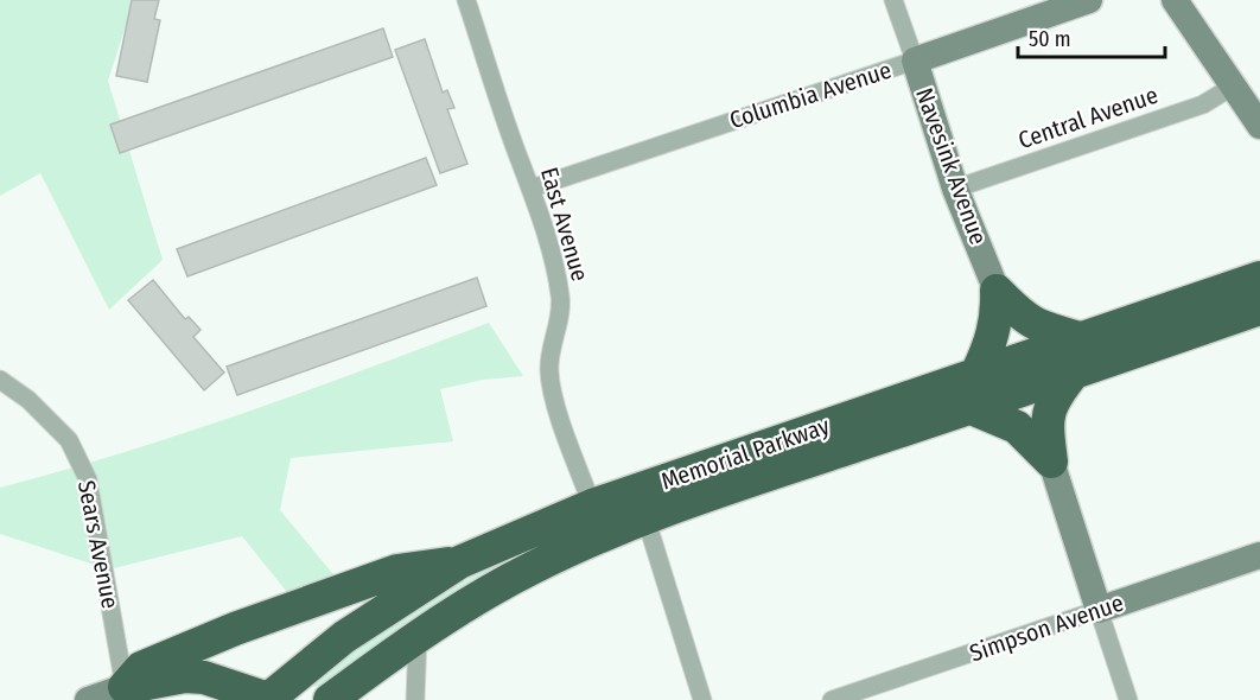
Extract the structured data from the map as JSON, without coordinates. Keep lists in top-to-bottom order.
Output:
{
  "streets": {
    "highway": ["Memorial Parkway"],
    "street": [
      "Columbia Avenue",
      "Central Avenue",
      "Navesink Avenue",
      "East Avenue",
      "Sears Avenue",
      "Simpson Avenue"
    ]
  },
  "crossings": [
    ["Columbia Avenue", "Navesink Avenue"],
    ["Columbia Avenue", "East Avenue"],
    ["Central Avenue", "Navesink Avenue"],
    ["East Avenue", "Memorial Parkway"]
  ],
  "scale_bar": "50 m"
}
